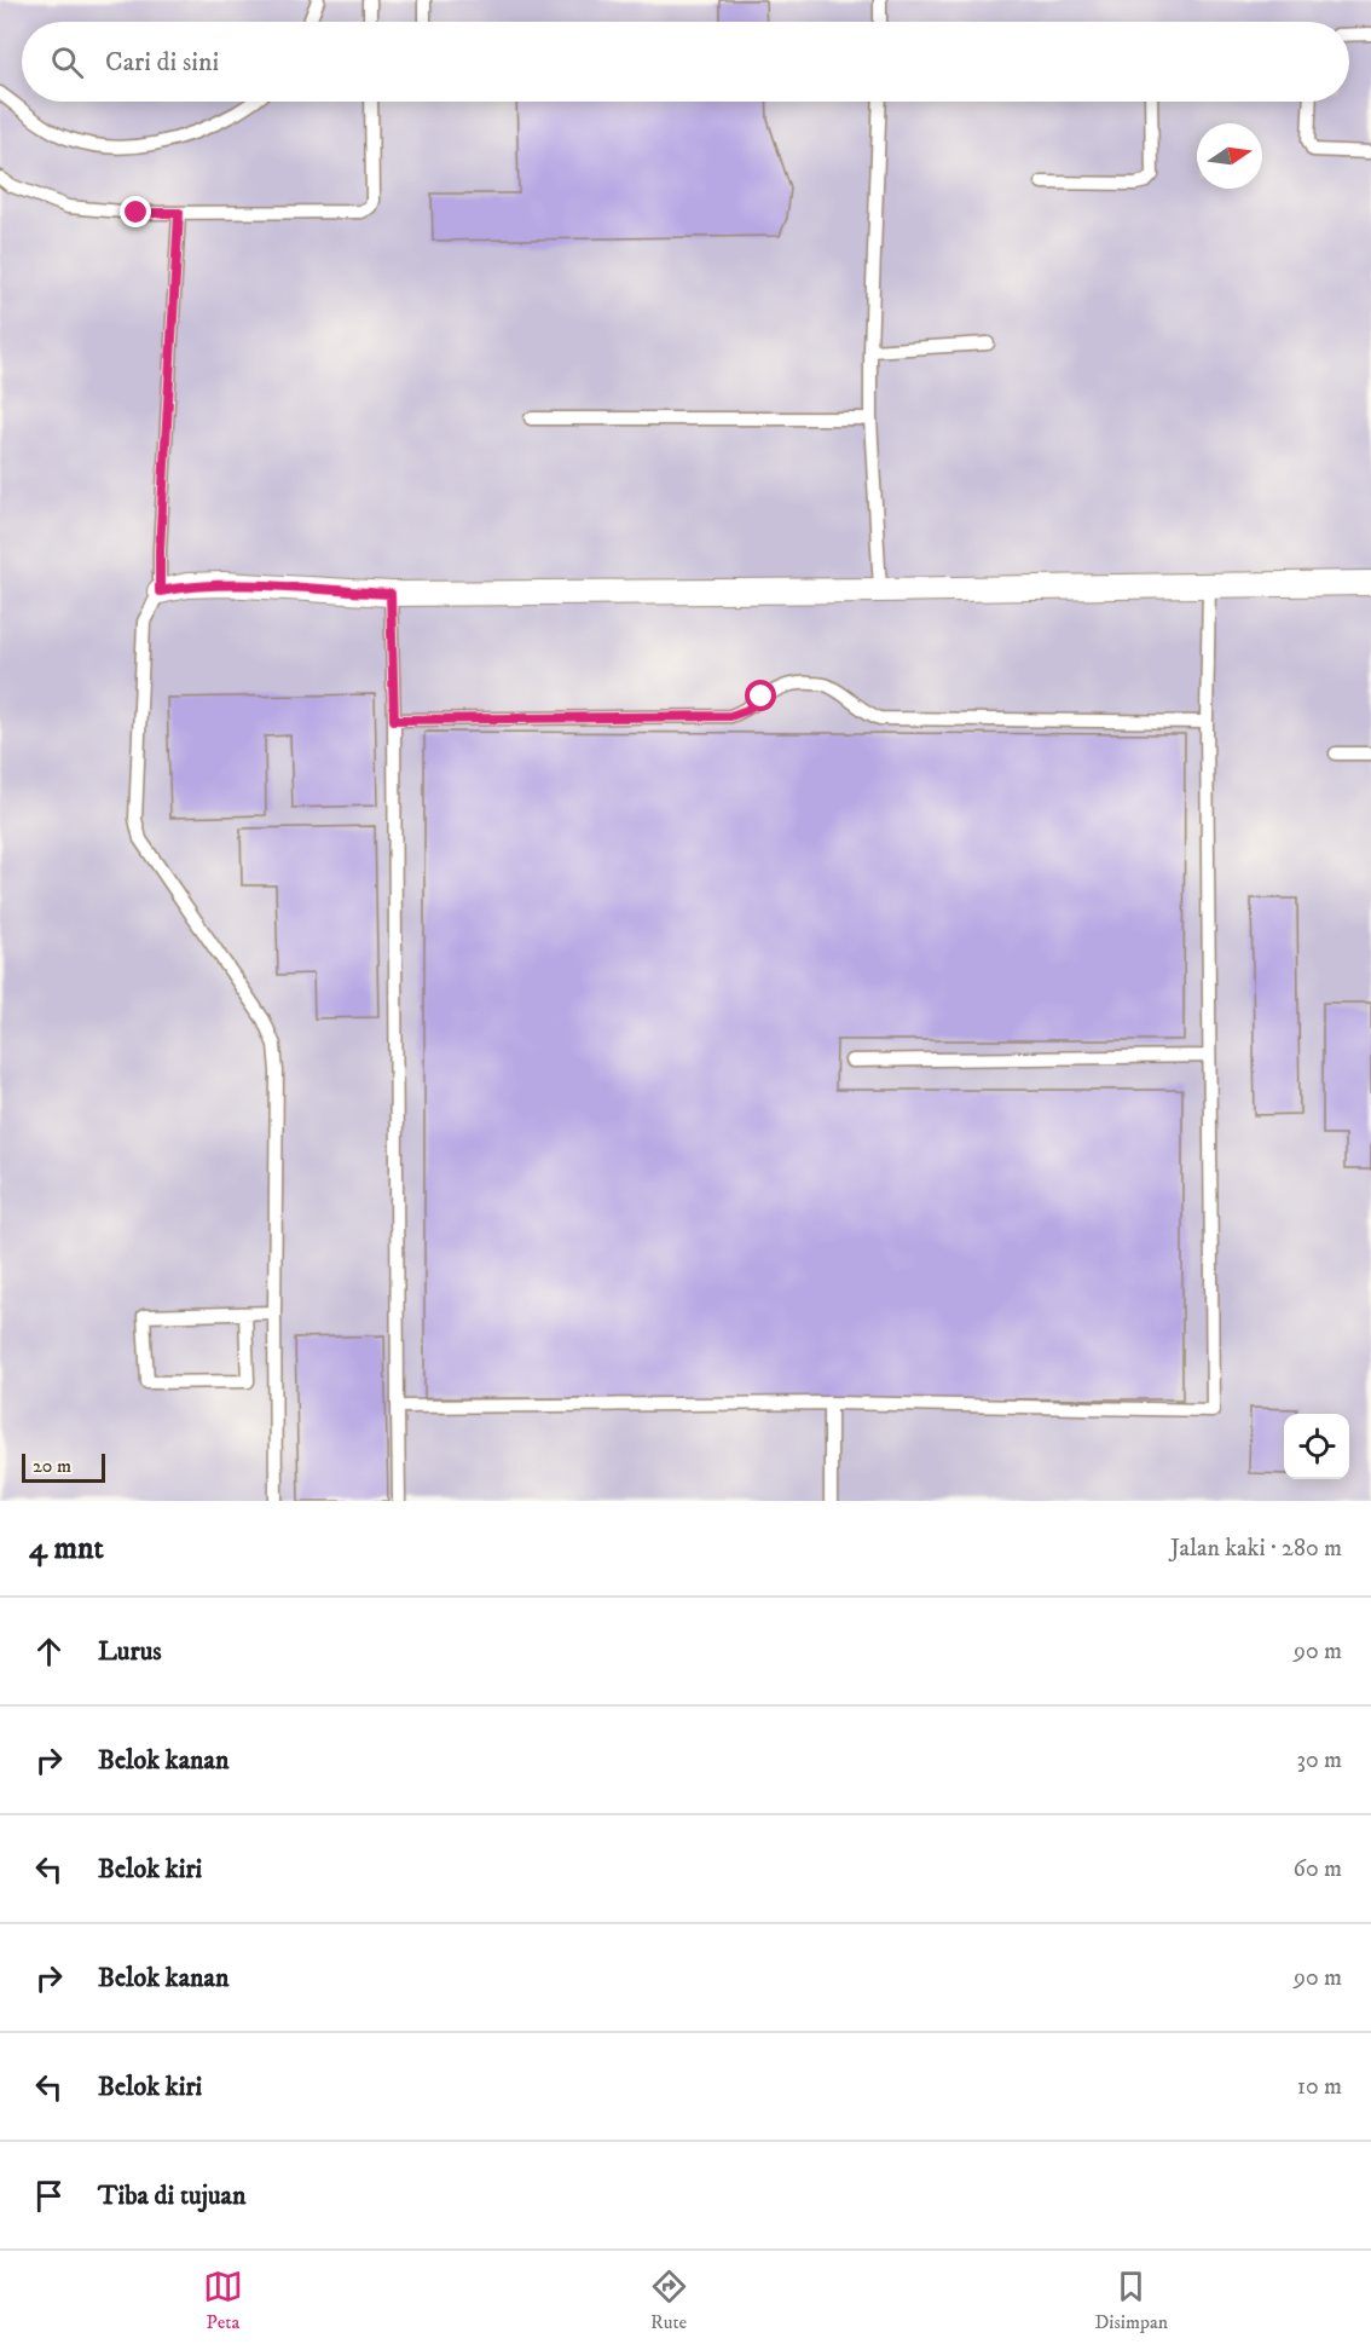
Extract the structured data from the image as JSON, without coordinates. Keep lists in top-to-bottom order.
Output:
{
  "scale_bar": "20 m",
  "north": "right",
  "page": {
    "search": "Cari di sini",
    "scale": "20 m",
    "heading": ["4 mnt", "Jalan kaki · 280 m"],
    "list": [
      ["Lurus", "90 m"],
      ["Belok kanan", "30 m"],
      ["Belok kiri", "60 m"],
      ["Belok kanan", "90 m"],
      ["Belok kiri", "10 m"],
      "Tiba di tujuan"
    ],
    "nav": ["Peta", "Rute", "Disimpan"]
  }
}
